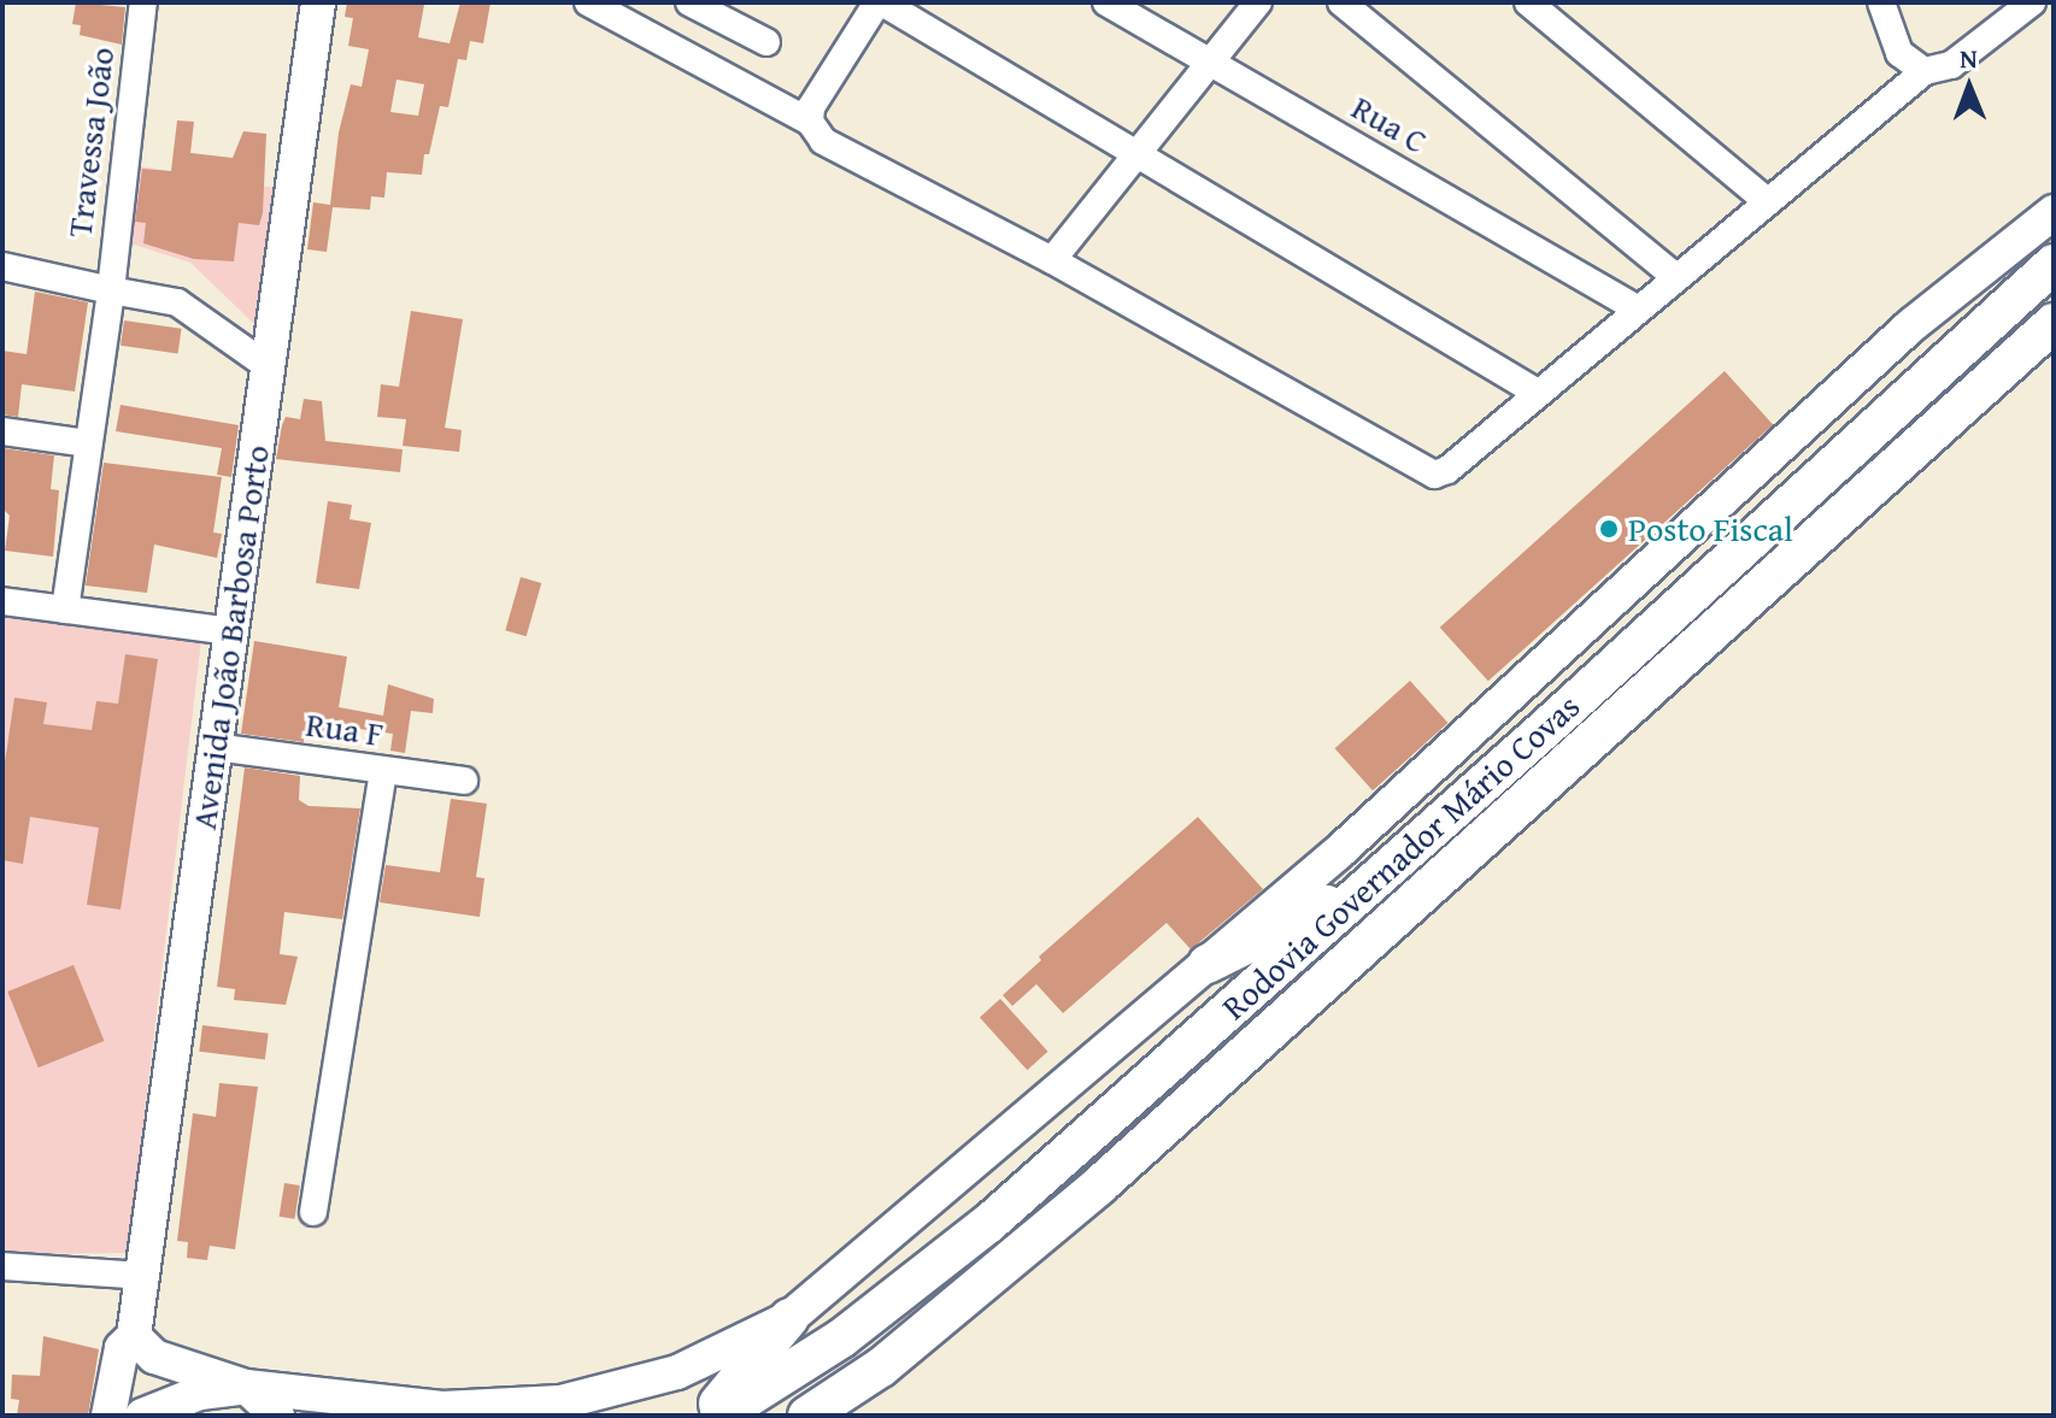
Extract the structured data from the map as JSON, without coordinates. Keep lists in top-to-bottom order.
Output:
{
  "streets": {
    "highway": ["Rodovia Governador Mário Covas"],
    "main road": ["Avenida João Barbosa Porto"],
    "street": ["Rua C", "Travessa João", "Rua F"]
  },
  "crossings": [
    ["Avenida João Barbosa Porto", "Rua F"]
  ],
  "places": ["Posto Fiscal"],
  "north": "top"
}
